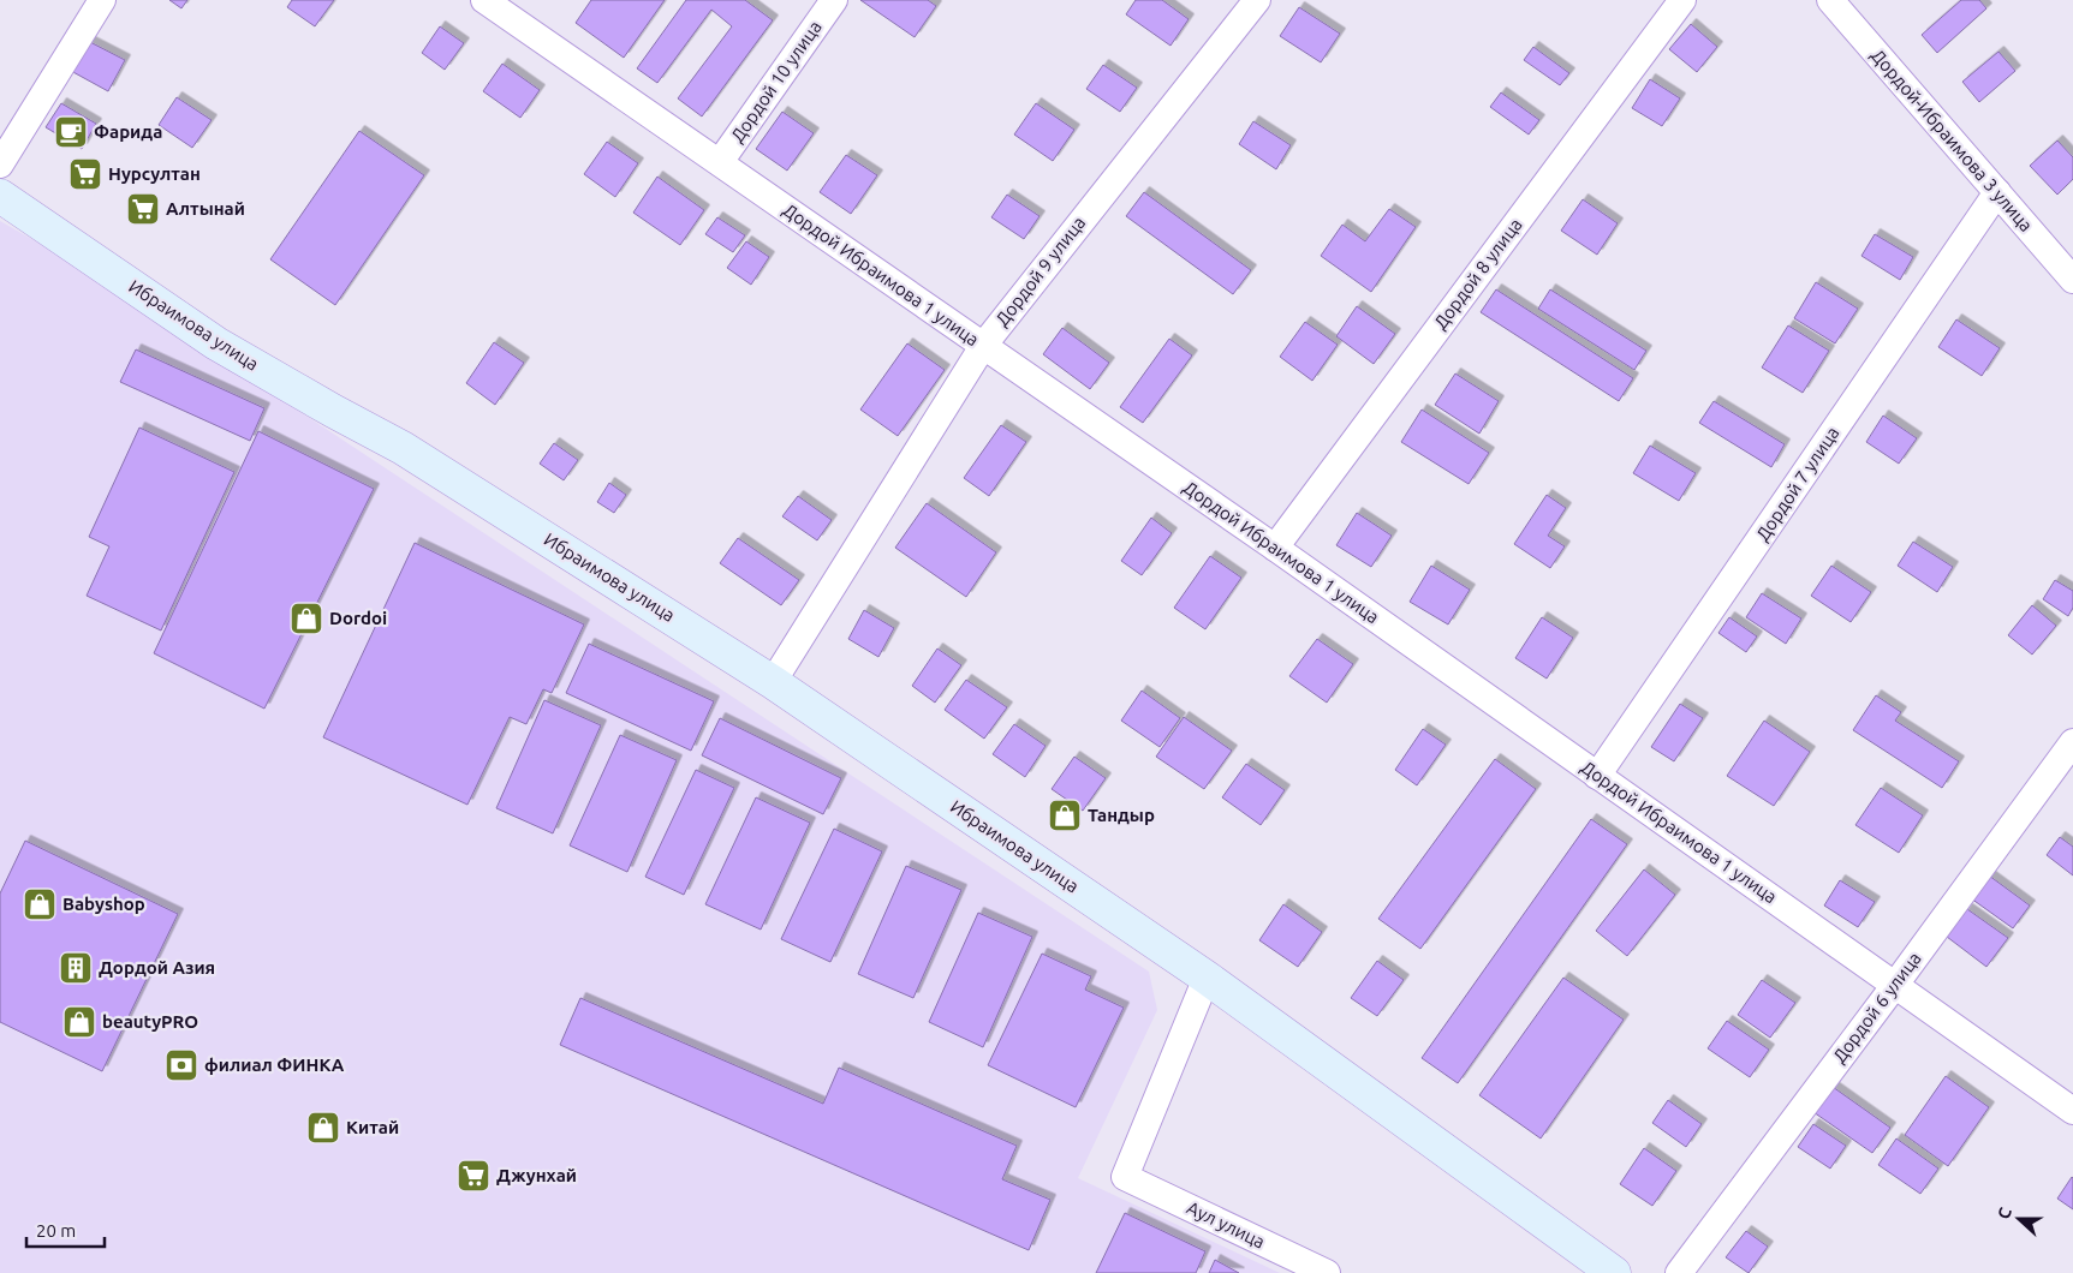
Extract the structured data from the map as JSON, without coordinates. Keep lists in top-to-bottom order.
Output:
{
  "streets": {
    "main road": ["Ибраимова улица"],
    "street": [
      "Дордой 10 улица",
      "Дордой-Ибраимова 3 улица",
      "Дордой 9 улица",
      "Дордой 8 улица",
      "Дордой Ибраимова 1 улица",
      "Дордой 7 улица",
      "Дордой 6 улица",
      "Аул улица"
    ]
  },
  "crossings": [
    ["Дордой 10 улица", "Дордой Ибраимова 1 улица"],
    ["Дордой-Ибраимова 3 улица", "Дордой 7 улица"],
    ["Дордой 9 улица", "Дордой Ибраимова 1 улица"],
    ["Дордой 9 улица", "Ибраимова улица"],
    ["Дордой 8 улица", "Дордой Ибраимова 1 улица"],
    ["Дордой Ибраимова 1 улица", "Дордой 7 улица"],
    ["Дордой Ибраимова 1 улица", "Дордой 6 улица"],
    ["Ибраимова улица", "Аул улица"]
  ],
  "places": {
    "cafe": ["Фарида"],
    "supermarket": ["Нурсултан", "Алтынай", "Джунхай"],
    "shop": [
      "Dordoi",
      "Тандыр",
      "Babyshop",
      "beautyPRO",
      "Китай"
    ],
    "building": ["Дордой Азия"],
    "bank": ["филиал ФИНКА"]
  },
  "scale_bar": "20 m",
  "north": "left"
}
